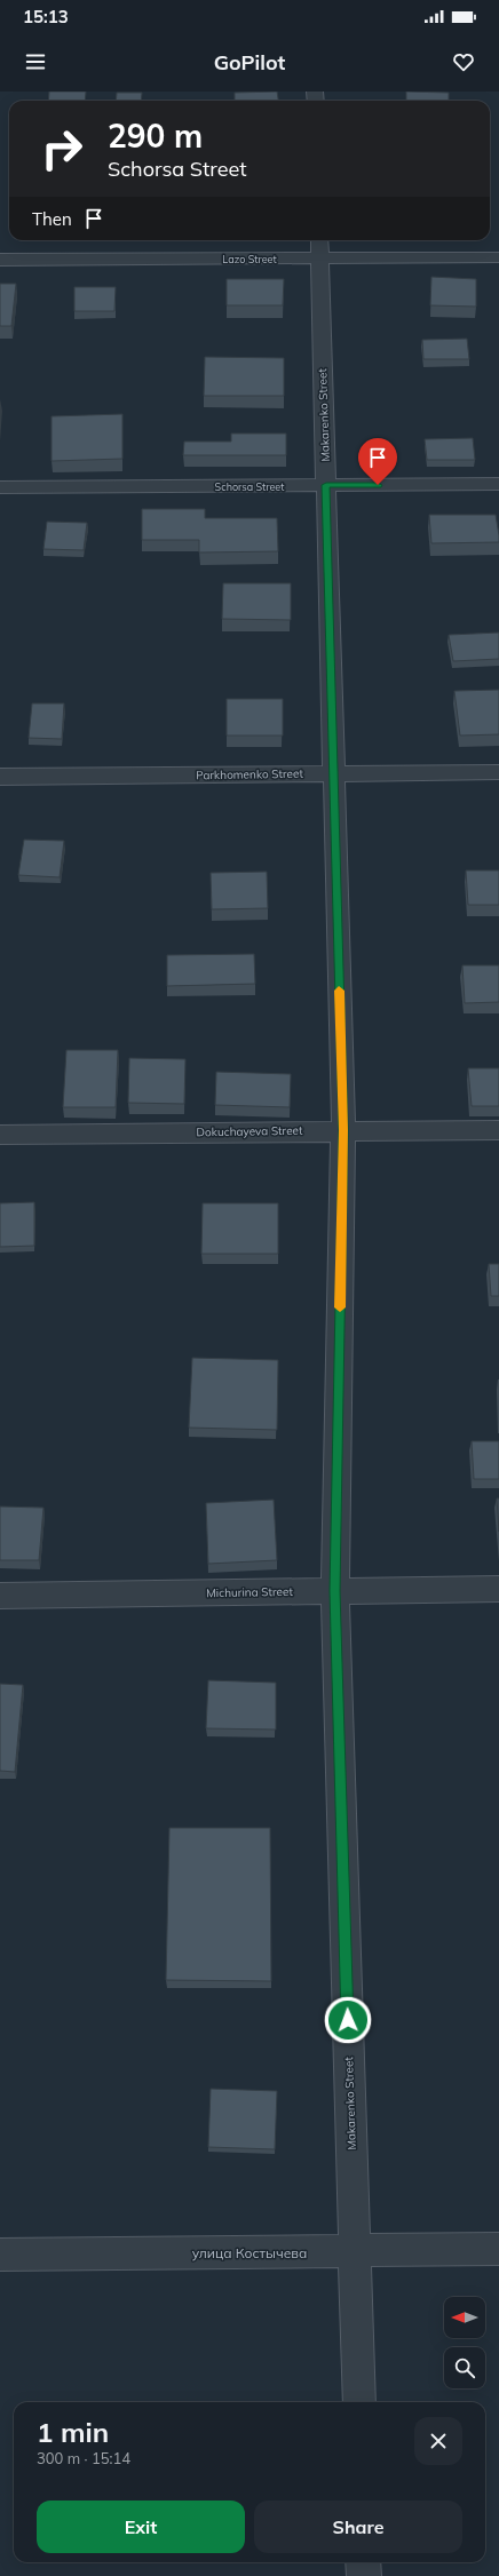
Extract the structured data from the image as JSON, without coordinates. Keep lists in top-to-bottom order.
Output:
{
  "streets": {
    "street": [
      "Lazo Street",
      "Makarenko Street",
      "Schorsa Street",
      "Parkhomenko Street",
      "Dokuchayeva Street",
      "Michurina Street",
      "улица Костычева"
    ]
  },
  "crossings": [
    ["Lazo Street", "Makarenko Street"],
    ["Makarenko Street", "Schorsa Street"],
    ["Makarenko Street", "Parkhomenko Street"],
    ["Makarenko Street", "Dokuchayeva Street"],
    ["Makarenko Street", "Michurina Street"],
    ["Makarenko Street", "улица Костычева"]
  ],
  "north": "left",
  "page": {
    "status": "15:13",
    "header": "GoPilot",
    "turn": ["290 m", "Schorsa Street"],
    "then": "Then",
    "heading": ["1 min", "300 m · 15:14"],
    "buttons": ["Exit", "Share"]
  }
}
